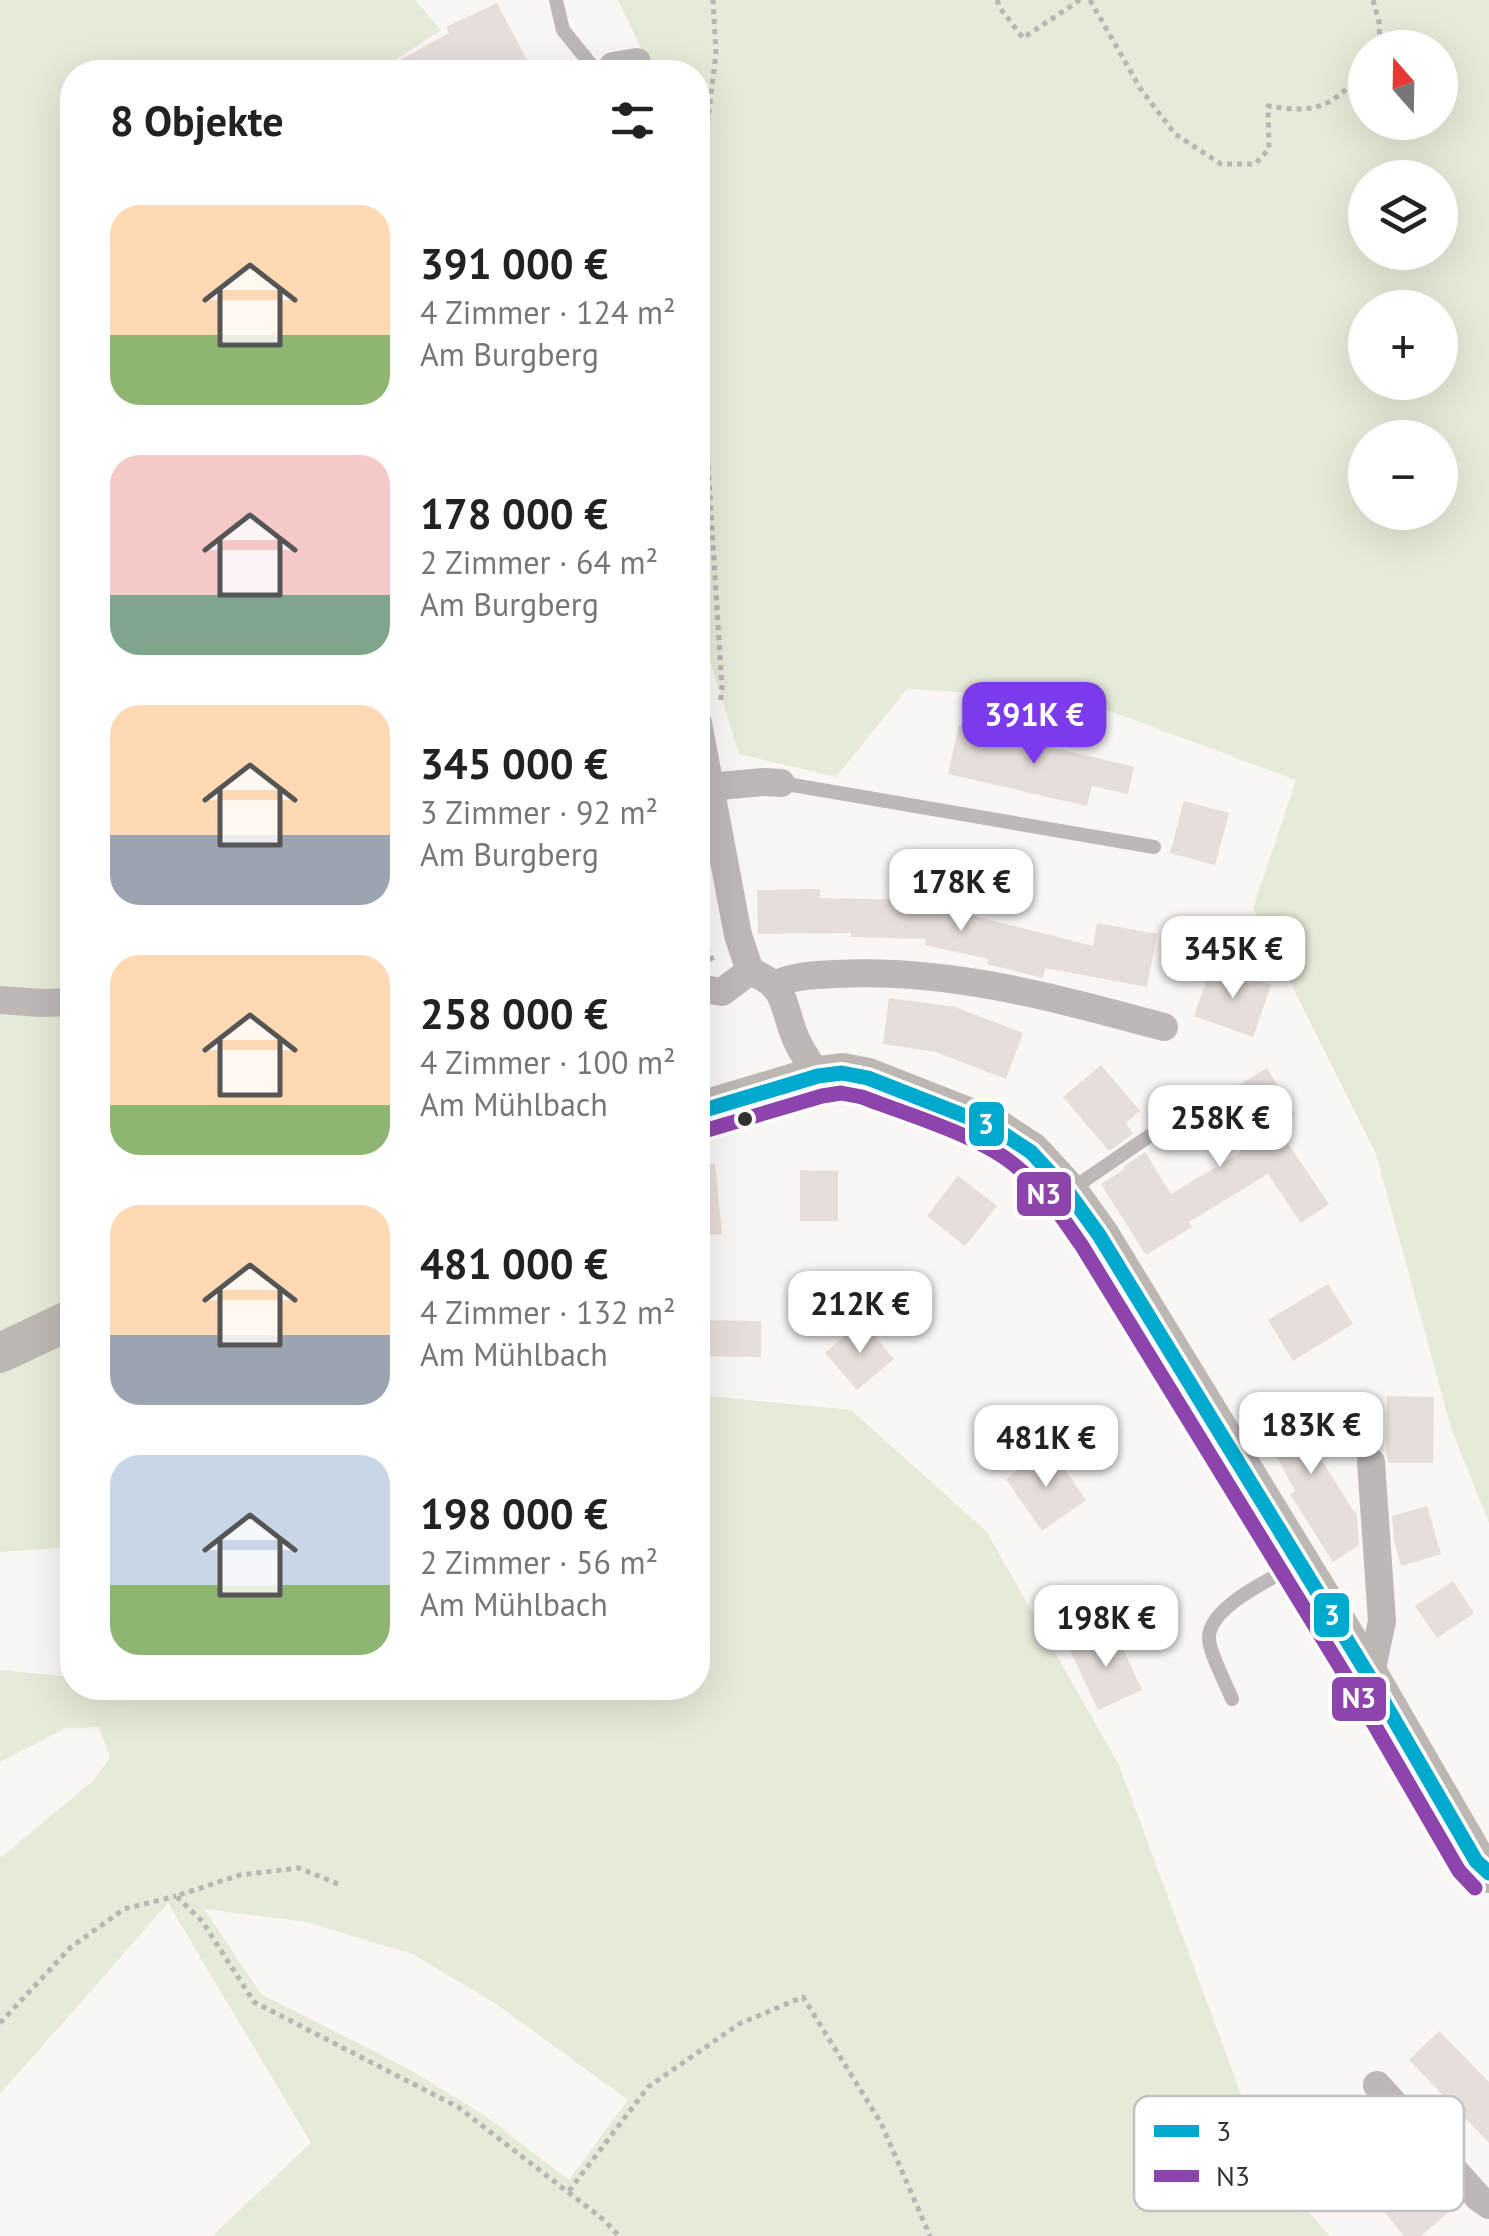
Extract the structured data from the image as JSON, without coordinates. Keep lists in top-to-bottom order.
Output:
{
  "lines": ["transit line 3", "transit line N3"],
  "legend": ["3", "N3"],
  "north": "top",
  "page": {
    "map_buttons": ["+", "−"],
    "heading": "8 Objekte",
    "list": [
      {
        "name": "391 000 €",
        "note": "4 Zimmer · 124 m² · Am Burgberg"
      },
      {
        "name": "178 000 €",
        "note": "2 Zimmer · 64 m² · Am Burgberg"
      },
      {
        "name": "345 000 €",
        "note": "3 Zimmer · 92 m² · Am Burgberg"
      },
      {
        "name": "258 000 €",
        "note": "4 Zimmer · 100 m² · Am Mühlbach"
      },
      {
        "name": "481 000 €",
        "note": "4 Zimmer · 132 m² · Am Mühlbach"
      },
      {
        "name": "198 000 €",
        "note": "2 Zimmer · 56 m² · Am Mühlbach"
      }
    ],
    "price": [
      "391K €",
      "178K €",
      "345K €",
      "258K €",
      "212K €",
      "183K €",
      "481K €",
      "198K €"
    ]
  }
}
